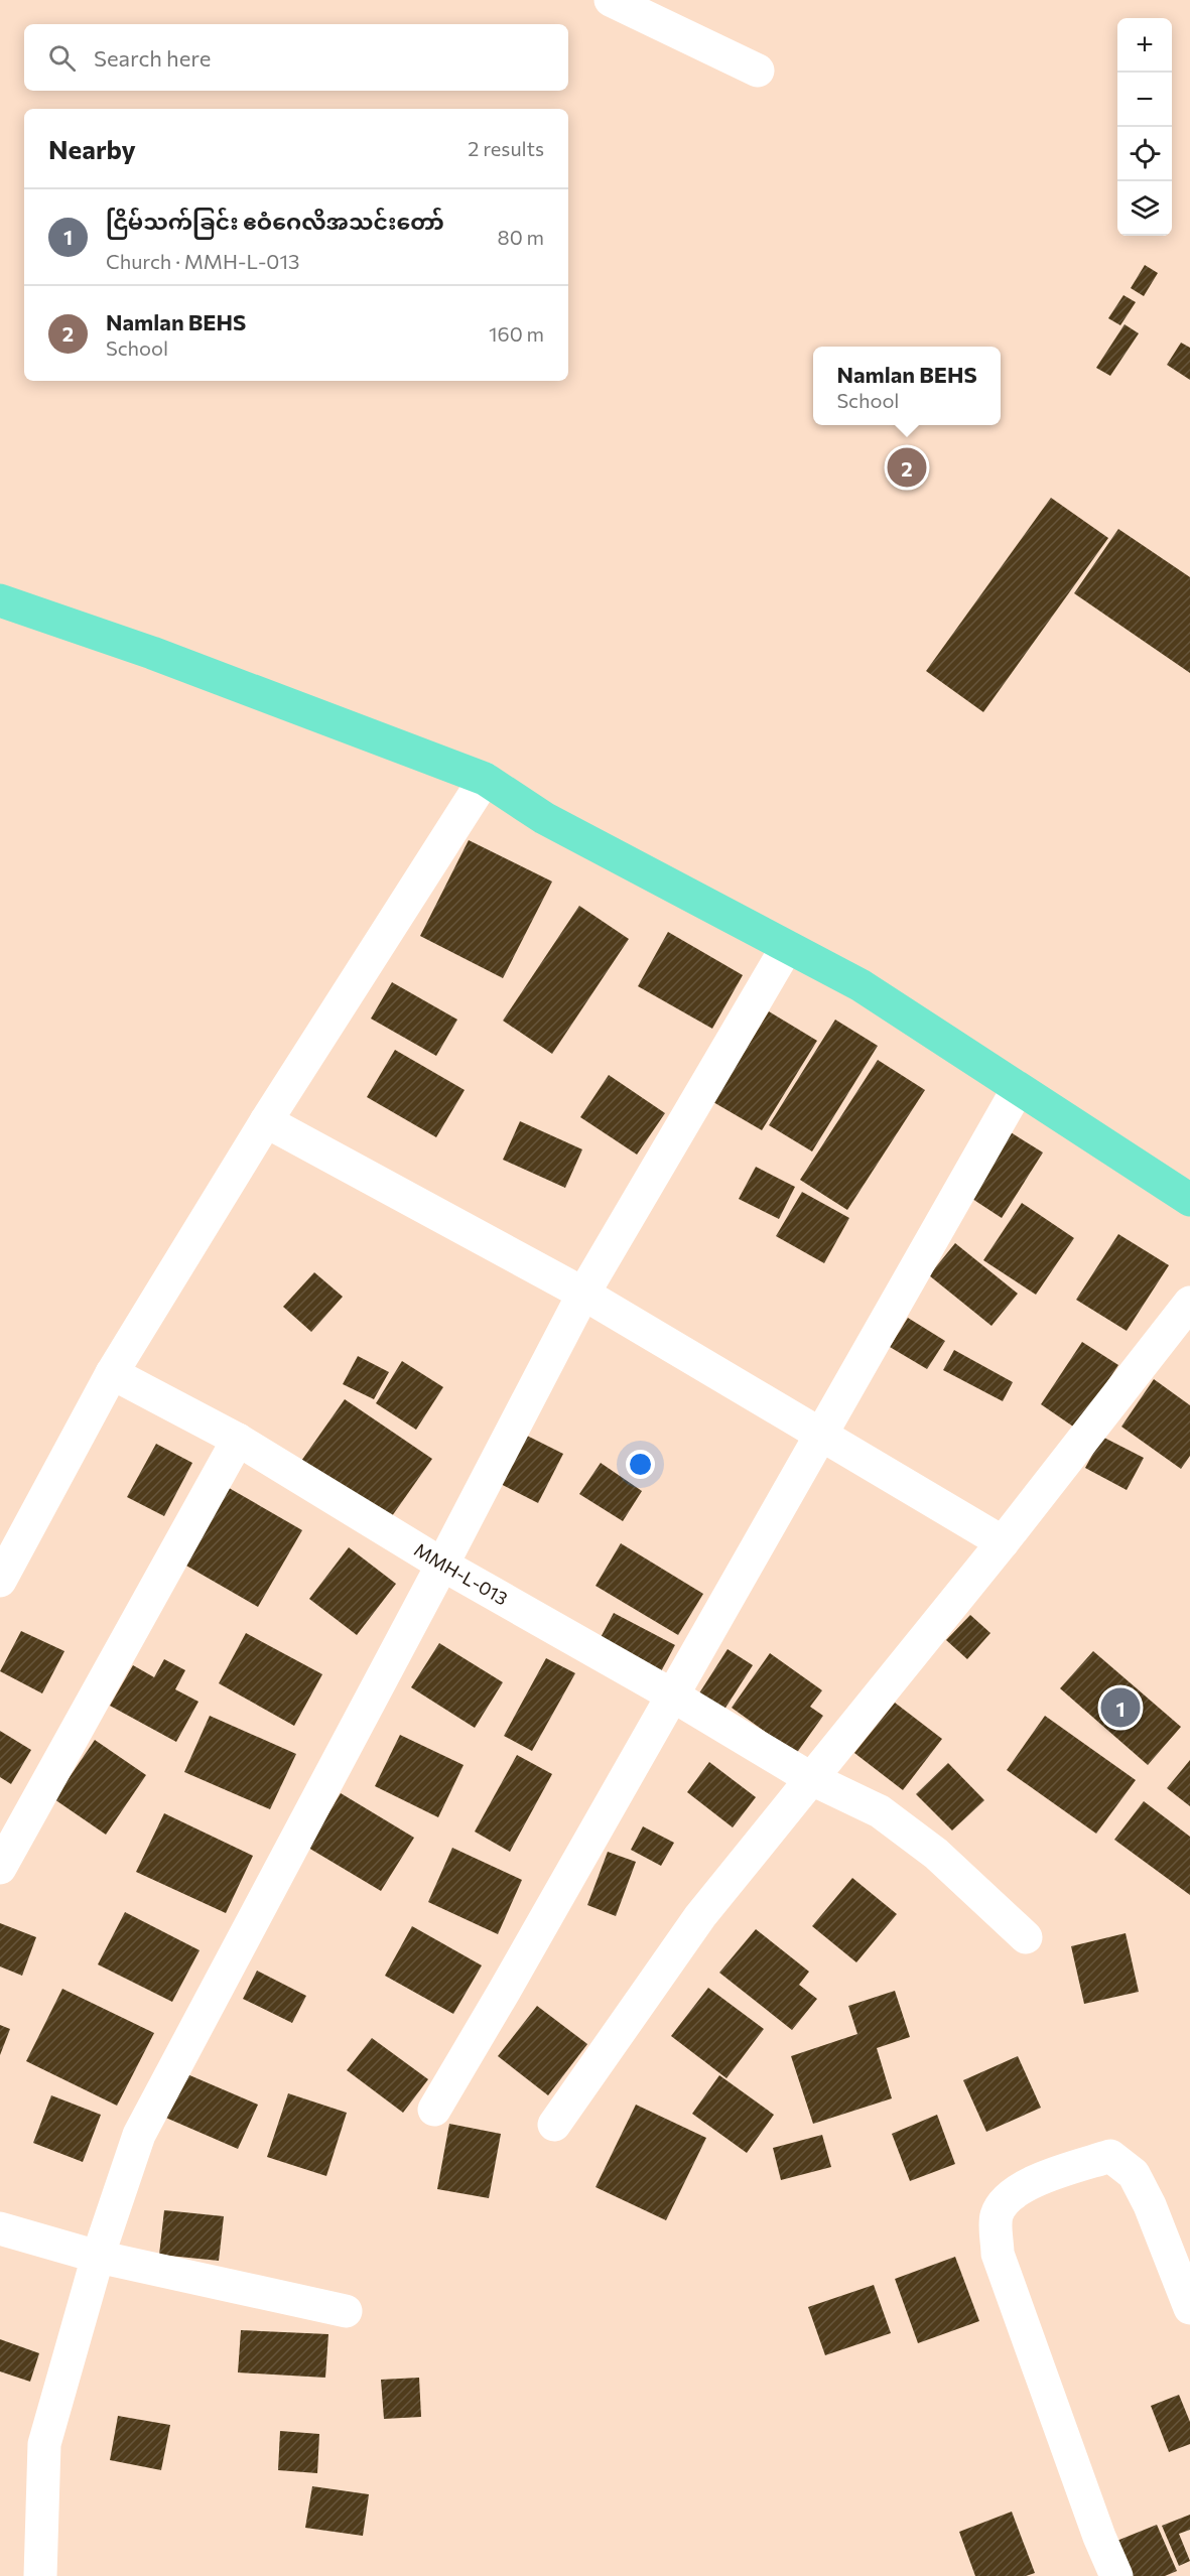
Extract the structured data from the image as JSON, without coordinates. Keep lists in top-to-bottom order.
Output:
{
  "streets": {
    "street": ["MMH-L-013"]
  },
  "page": {
    "map_buttons": ["+", "−"],
    "search": "Search here",
    "heading": ["Nearby", "2 results"],
    "list": [
      {
        "mark": "1",
        "name": "ငြိမ်သက်ခြင်း ဧဝံဂေလိအသင်းတော်",
        "note": "Church · MMH-L-013",
        "value": "80 m"
      },
      {
        "mark": "2",
        "name": "Namlan BEHS",
        "note": "School",
        "value": "160 m"
      }
    ],
    "popup": ["Namlan BEHS", "School"],
    "pins": ["2", "1"]
  }
}
